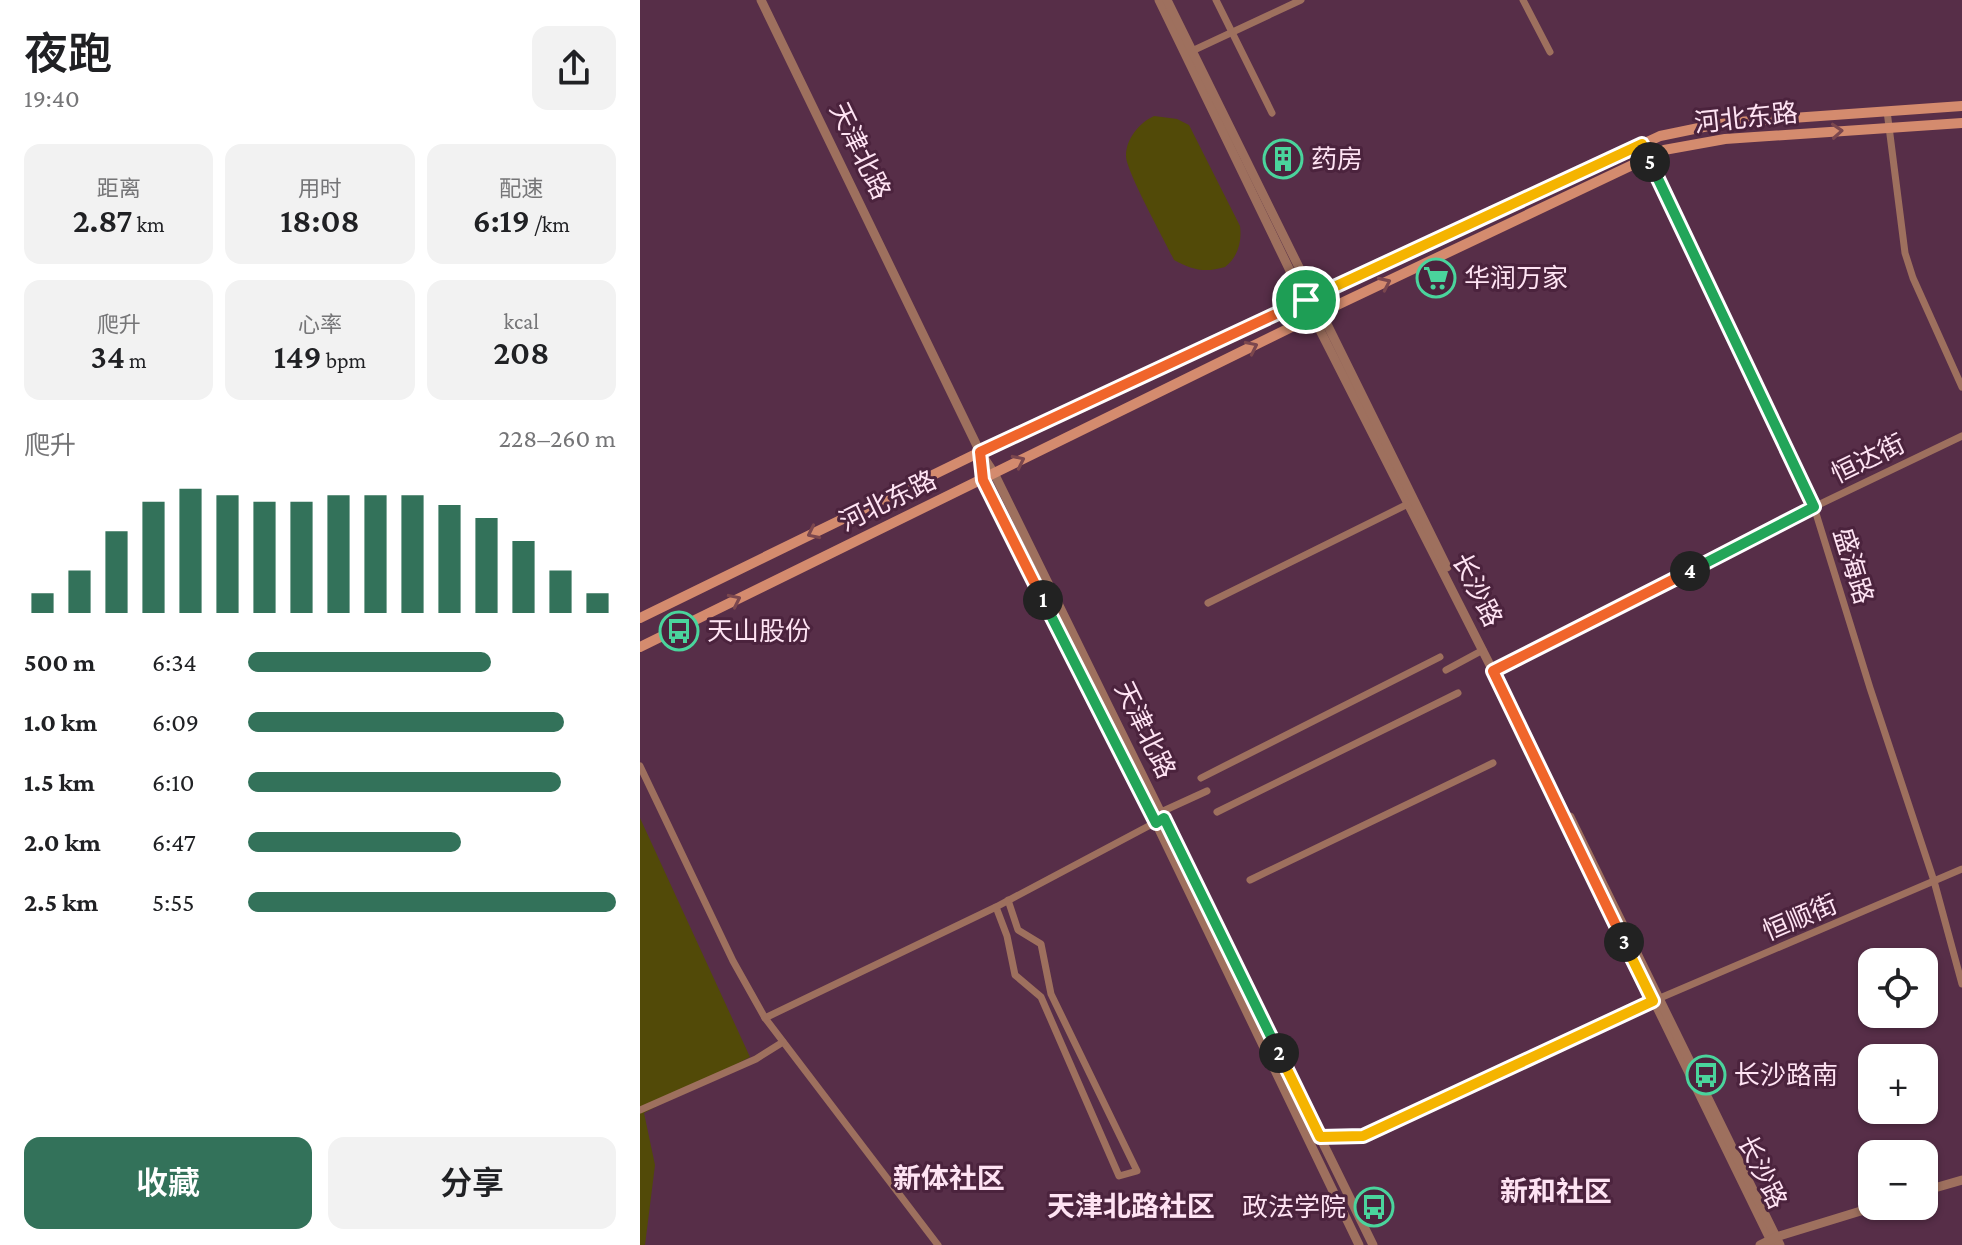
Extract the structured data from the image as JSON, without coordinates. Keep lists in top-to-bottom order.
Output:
{
  "streets": {
    "main road": ["河北东路"],
    "street": [
      "天津北路",
      "恒达街",
      "盛海路",
      "长沙路",
      "恒顺街"
    ]
  },
  "crossings": [
    ["河北东路", "天津北路"],
    ["河北东路", "盛海路"],
    ["河北东路", "长沙路"],
    ["天津北路", "恒顺街"],
    ["恒达街", "盛海路"],
    ["恒达街", "长沙路"],
    ["盛海路", "恒顺街"],
    ["长沙路", "恒顺街"]
  ],
  "districts": ["新体社区", "新和社区", "天津北路社区"],
  "places": {
    "building": ["药房"],
    "supermarket": ["华润万家"],
    "bus stop": ["天山股份", "长沙路南", "政法学院"]
  },
  "page": {
    "heading": ["夜跑", "19:40"],
    "stats": [
      ["距离", "2.87 km"],
      ["用时", "18:08"],
      ["配速", "6:19 /km"],
      ["爬升", "34 m"],
      ["心率", "149 bpm"],
      ["kcal", "208"]
    ],
    "pins": [
      "5",
      "4",
      "1",
      "3",
      "2"
    ],
    "chart": ["爬升", "228–260 m"],
    "list": [
      {
        "name": "500 m",
        "note": "6:34"
      },
      {
        "name": "1.0 km",
        "note": "6:09"
      },
      {
        "name": "1.5 km",
        "note": "6:10"
      },
      {
        "name": "2.0 km",
        "note": "6:47"
      },
      {
        "name": "2.5 km",
        "note": "5:55"
      }
    ],
    "map_buttons": ["+", "−"],
    "buttons": ["收藏", "分享"]
  }
}
